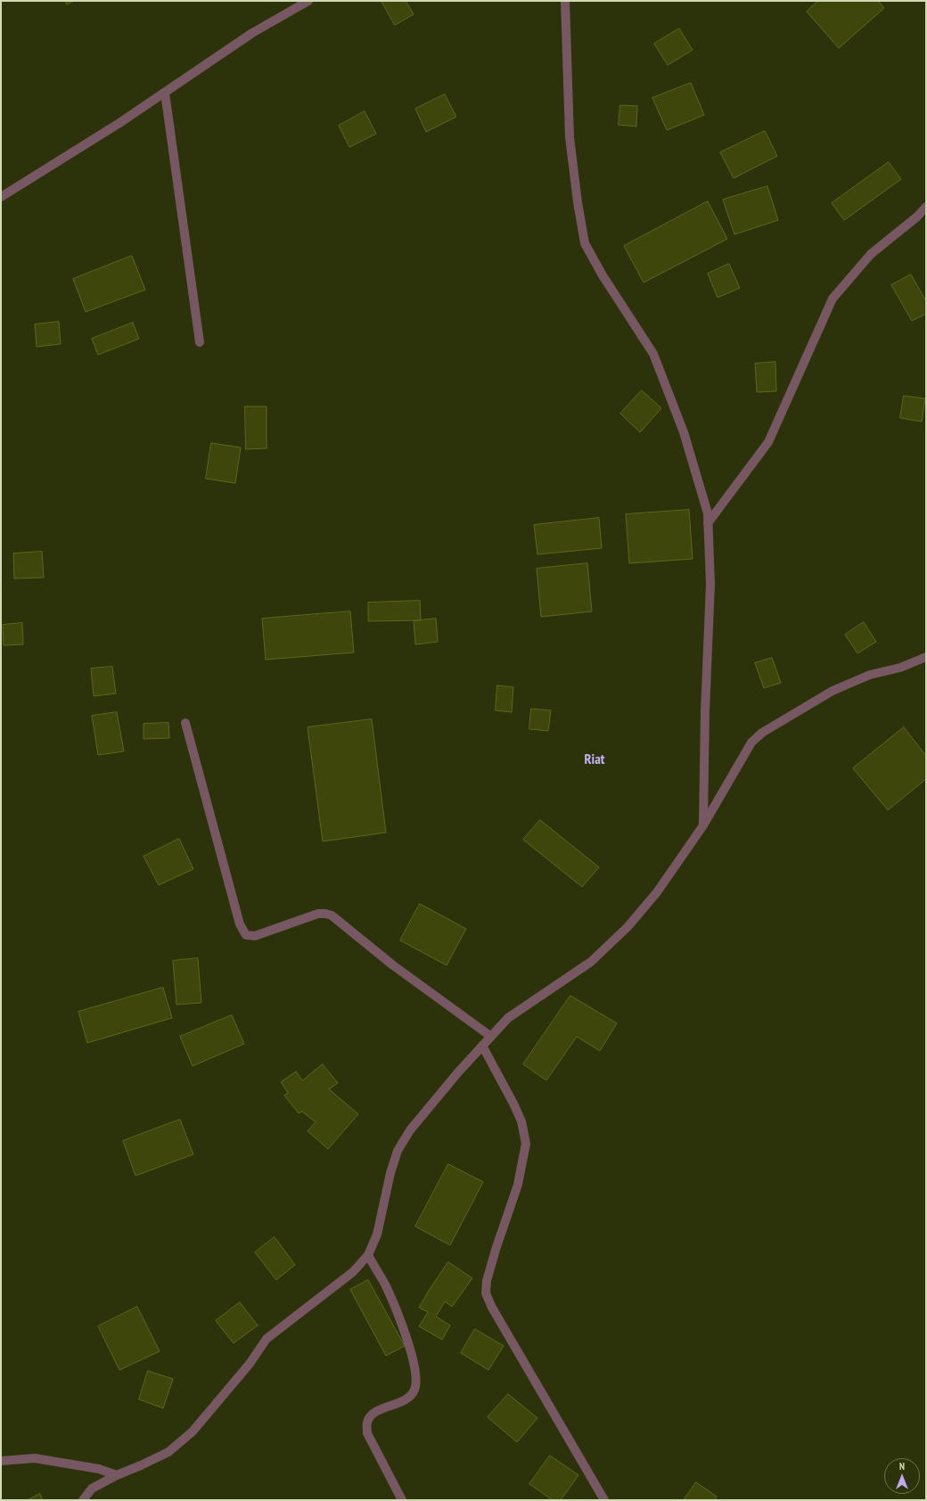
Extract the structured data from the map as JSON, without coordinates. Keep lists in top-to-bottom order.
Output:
{
  "districts": ["Riat"],
  "north": "top"
}
